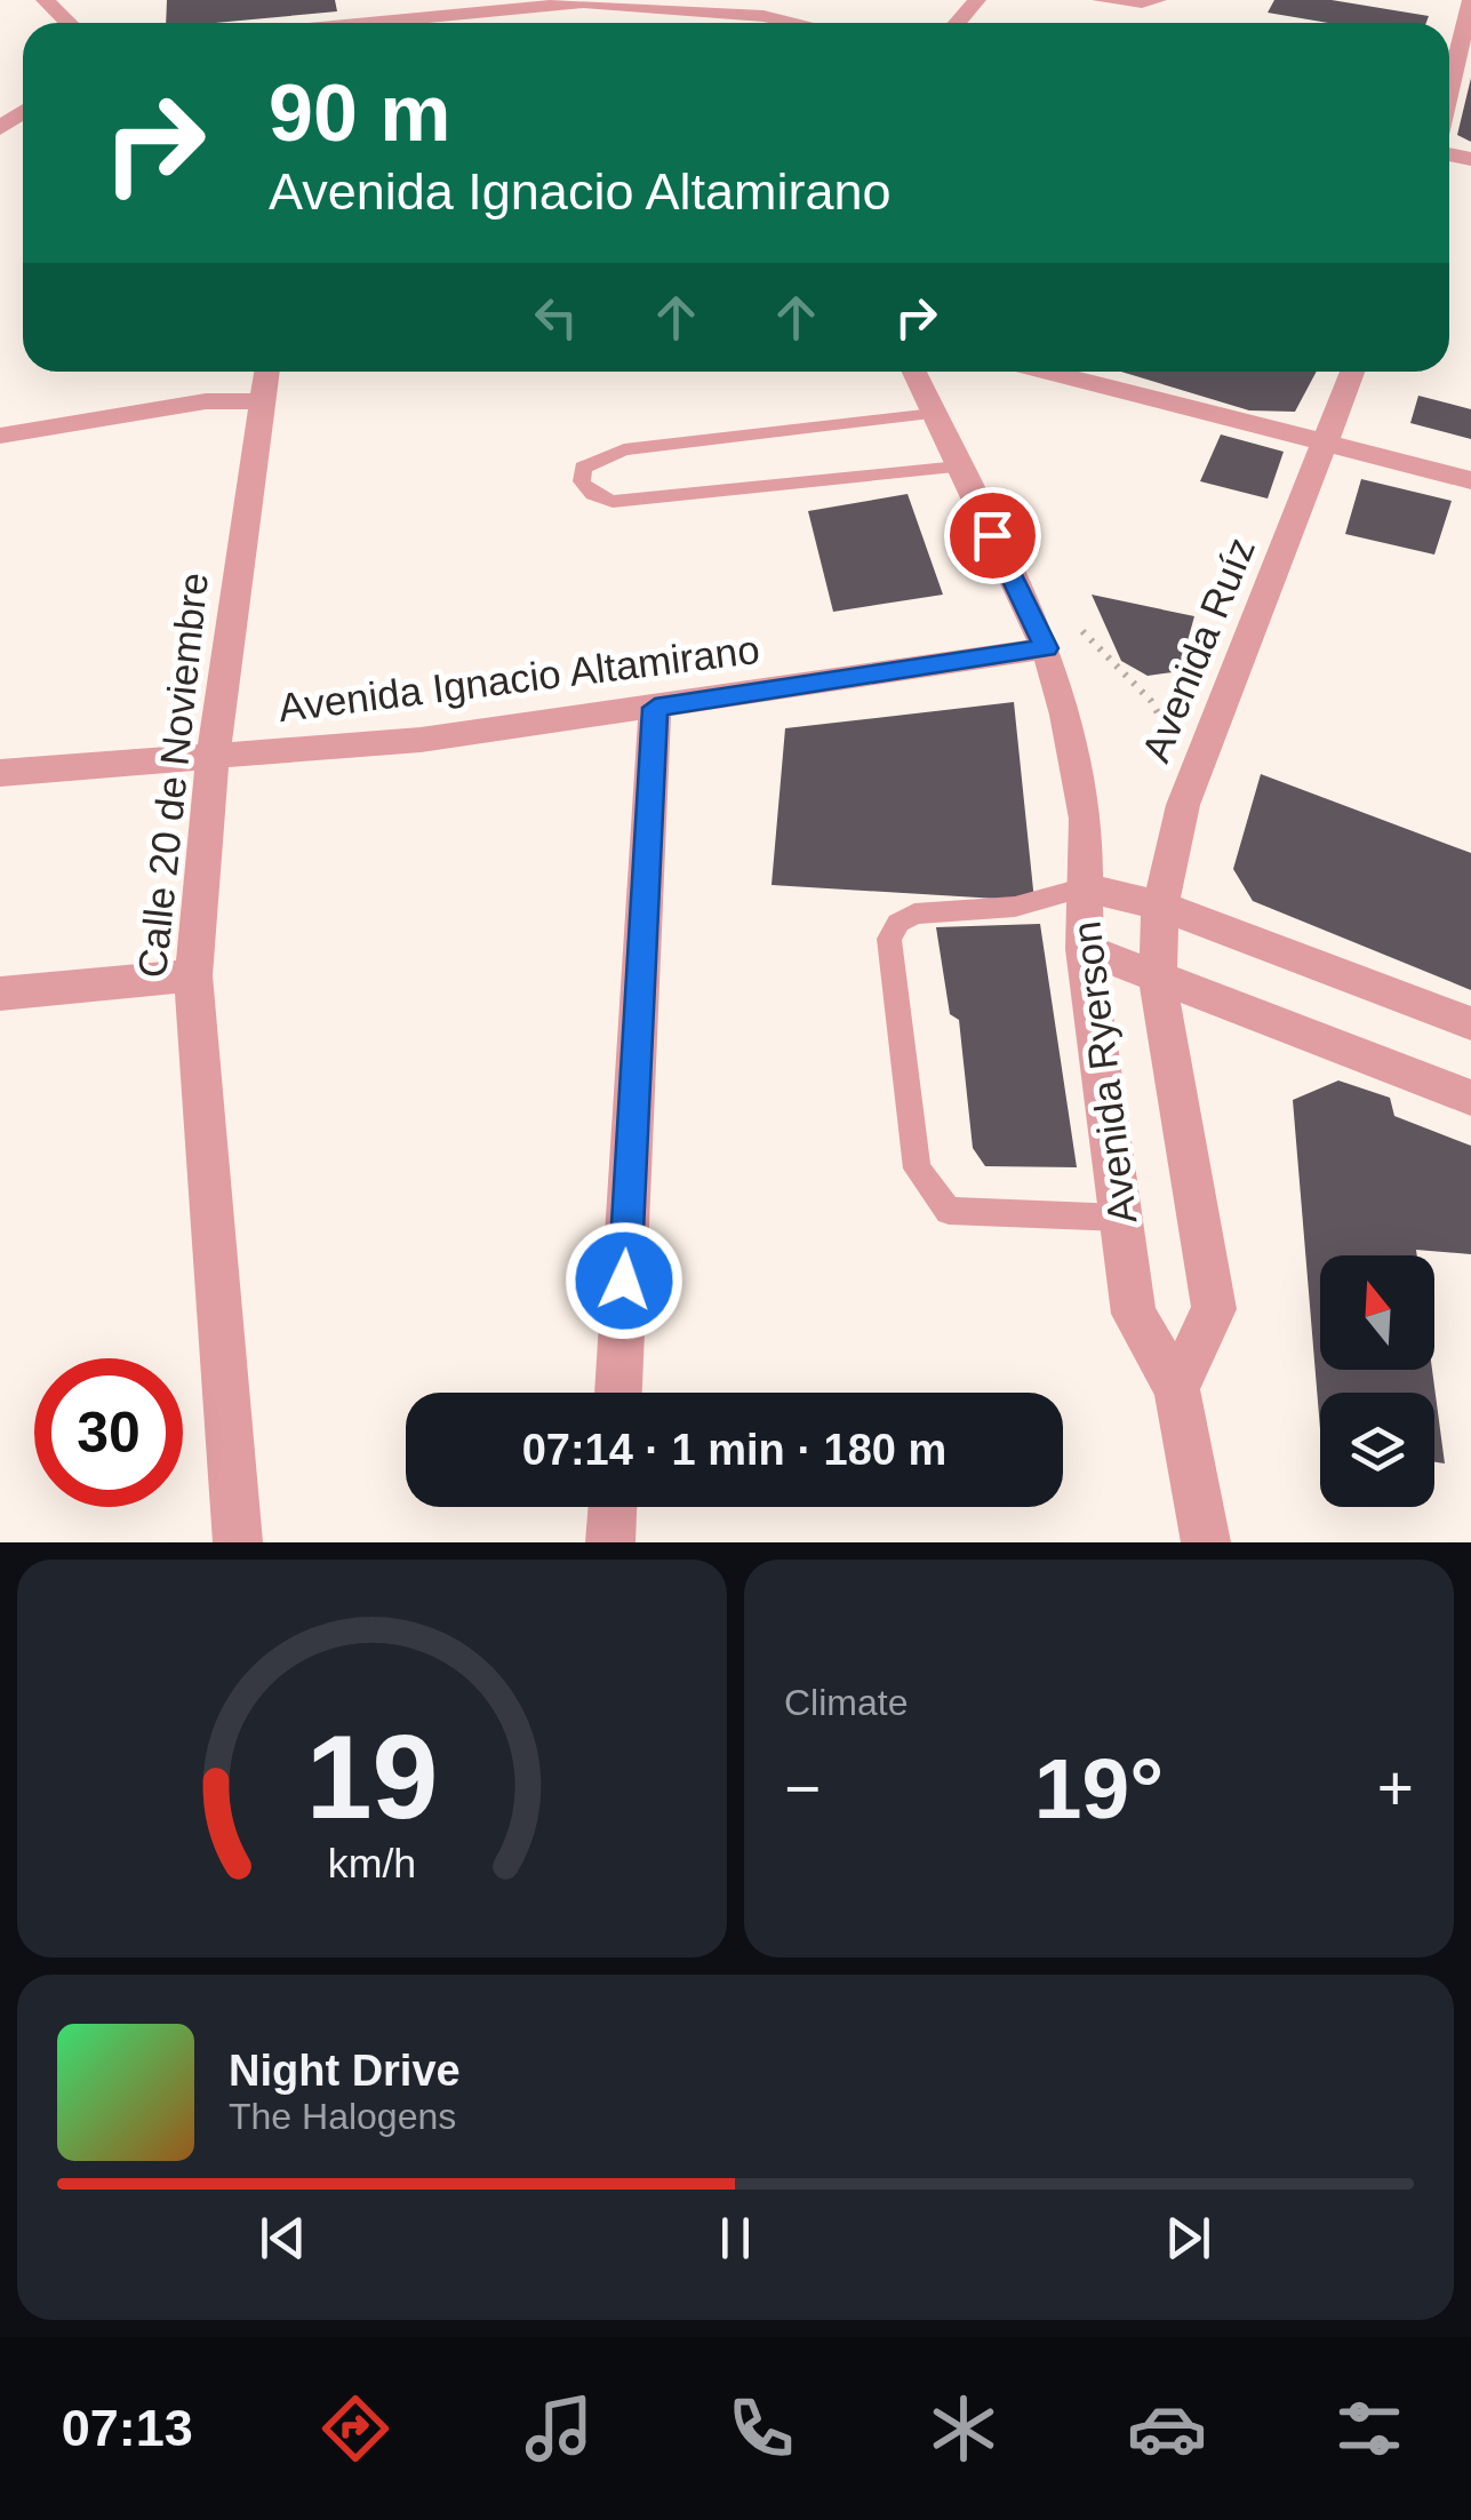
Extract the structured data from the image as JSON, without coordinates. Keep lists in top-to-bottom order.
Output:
{
  "streets": {
    "street": [
      "Avenida Ruíz",
      "Avenida Ignacio Altamirano",
      "Calle 20 de Noviembre",
      "Avenida Ryerson"
    ]
  },
  "crossings": [
    ["Avenida Ruíz", "Avenida Ryerson"],
    ["Avenida Ignacio Altamirano", "Calle 20 de Noviembre"],
    ["Avenida Ignacio Altamirano", "Avenida Ryerson"]
  ],
  "north": "top",
  "page": {
    "turn": ["90 m", "Avenida Ignacio Altamirano"],
    "limit": "30",
    "trip": "07:14 · 1 min · 180 m",
    "tile": "Climate",
    "heat": ["−", "19°", "+"],
    "song": ["Night Drive", "The Halogens"],
    "tabs": "07:13",
    "gauge": ["19", "km/h"]
  }
}
